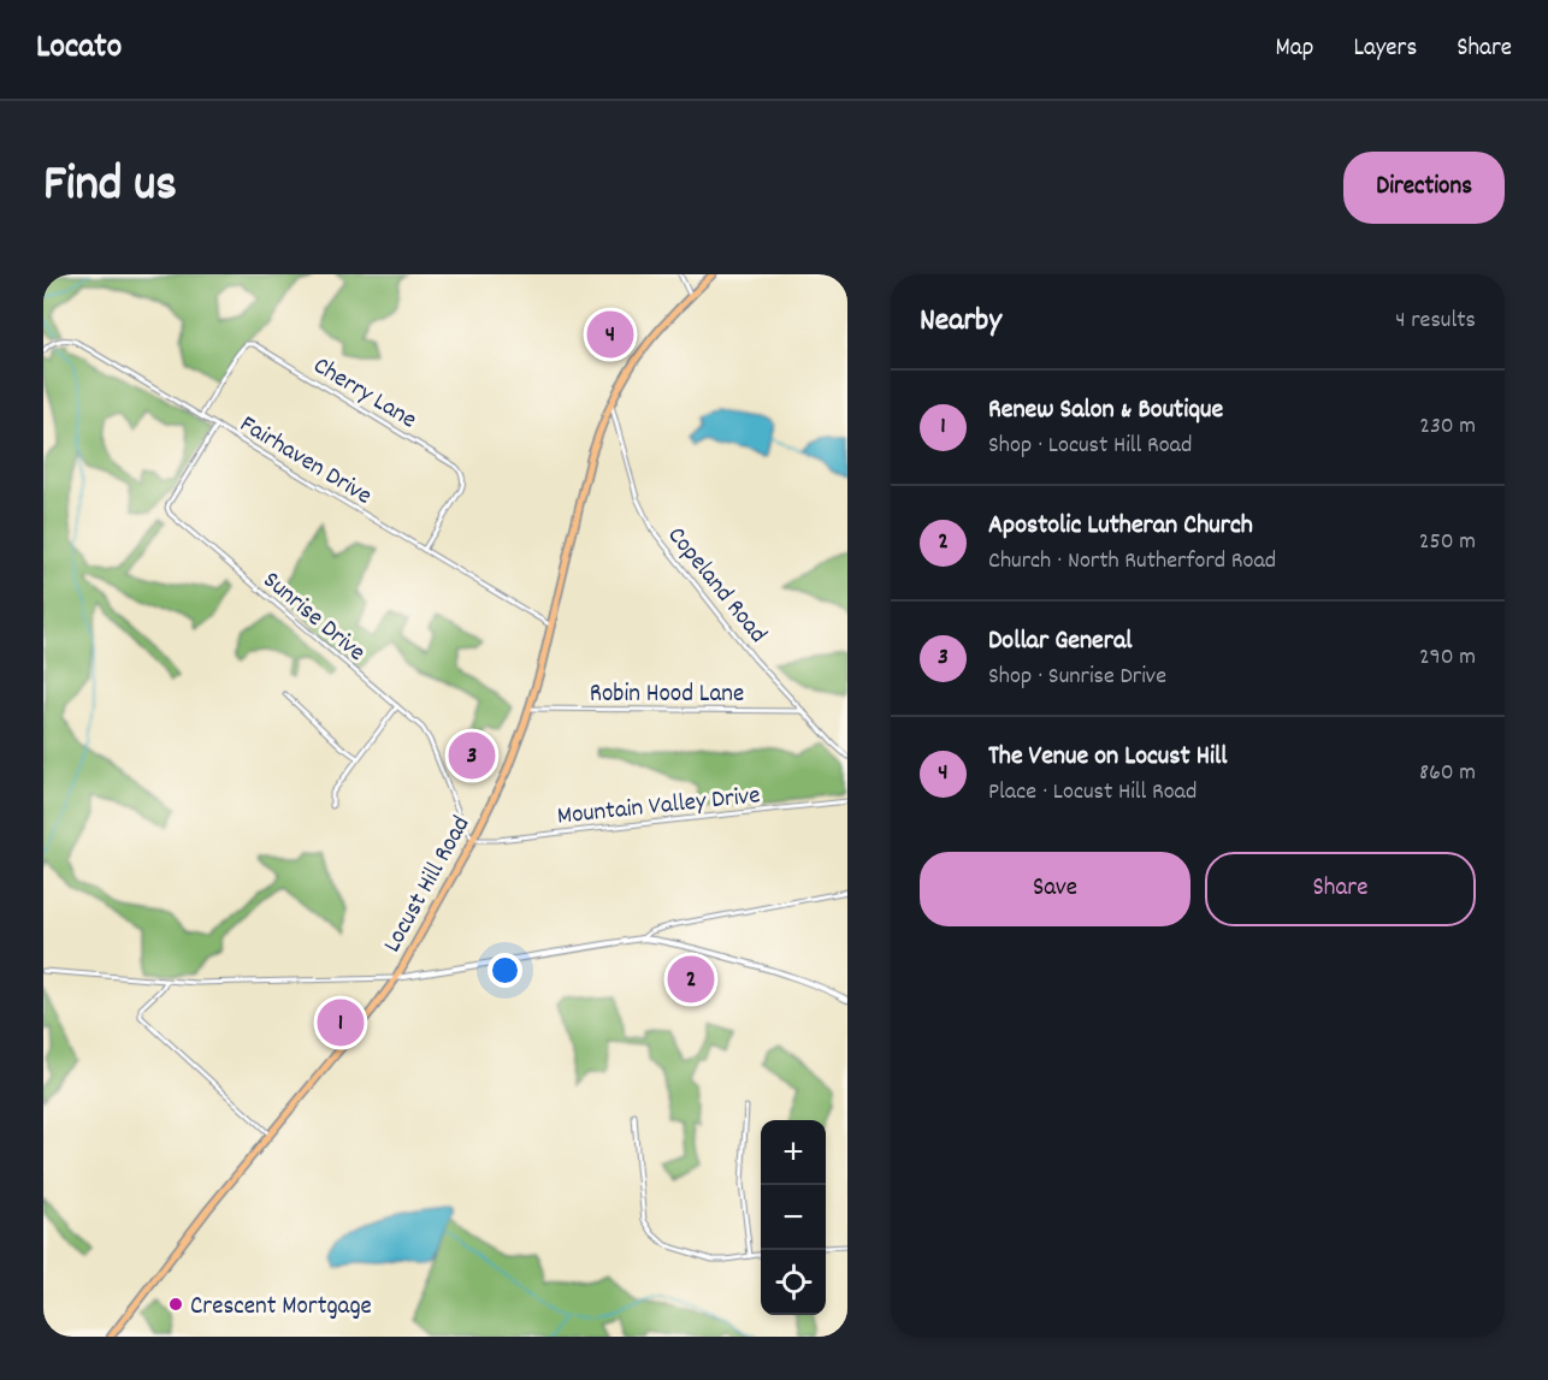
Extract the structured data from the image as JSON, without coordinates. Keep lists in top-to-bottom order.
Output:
{
  "streets": {
    "main road": ["Locust Hill Road"],
    "street": [
      "Cherry Lane",
      "Fairhaven Drive",
      "Copeland Road",
      "Sunrise Drive",
      "Robin Hood Lane",
      "Mountain Valley Drive"
    ]
  },
  "crossings": [
    ["Cherry Lane", "Fairhaven Drive"],
    ["Fairhaven Drive", "Sunrise Drive"],
    ["Fairhaven Drive", "Locust Hill Road"],
    ["Copeland Road", "Robin Hood Lane"],
    ["Copeland Road", "Locust Hill Road"],
    ["Sunrise Drive", "Mountain Valley Drive"],
    ["Sunrise Drive", "Locust Hill Road"],
    ["Robin Hood Lane", "Locust Hill Road"],
    ["Mountain Valley Drive", "Locust Hill Road"]
  ],
  "places": ["Crescent Mortgage"],
  "page": {
    "header": "Locato",
    "nav": ["Map", "Layers", "Share"],
    "title": "Find us",
    "buttons": [
      "Directions",
      ["Save", "Share"]
    ],
    "heading": ["Nearby", "4 results"],
    "pins": [
      "4",
      "3",
      "2",
      "1"
    ],
    "list": [
      {
        "mark": "1",
        "name": "Renew Salon & Boutique",
        "note": "Shop · Locust Hill Road",
        "value": "230 m"
      },
      {
        "mark": "2",
        "name": "Apostolic Lutheran Church",
        "note": "Church · North Rutherford Road",
        "value": "250 m"
      },
      {
        "mark": "3",
        "name": "Dollar General",
        "note": "Shop · Sunrise Drive",
        "value": "290 m"
      },
      {
        "mark": "4",
        "name": "The Venue on Locust Hill",
        "note": "Place · Locust Hill Road",
        "value": "860 m"
      }
    ],
    "map_buttons": ["+", "−"]
  }
}
